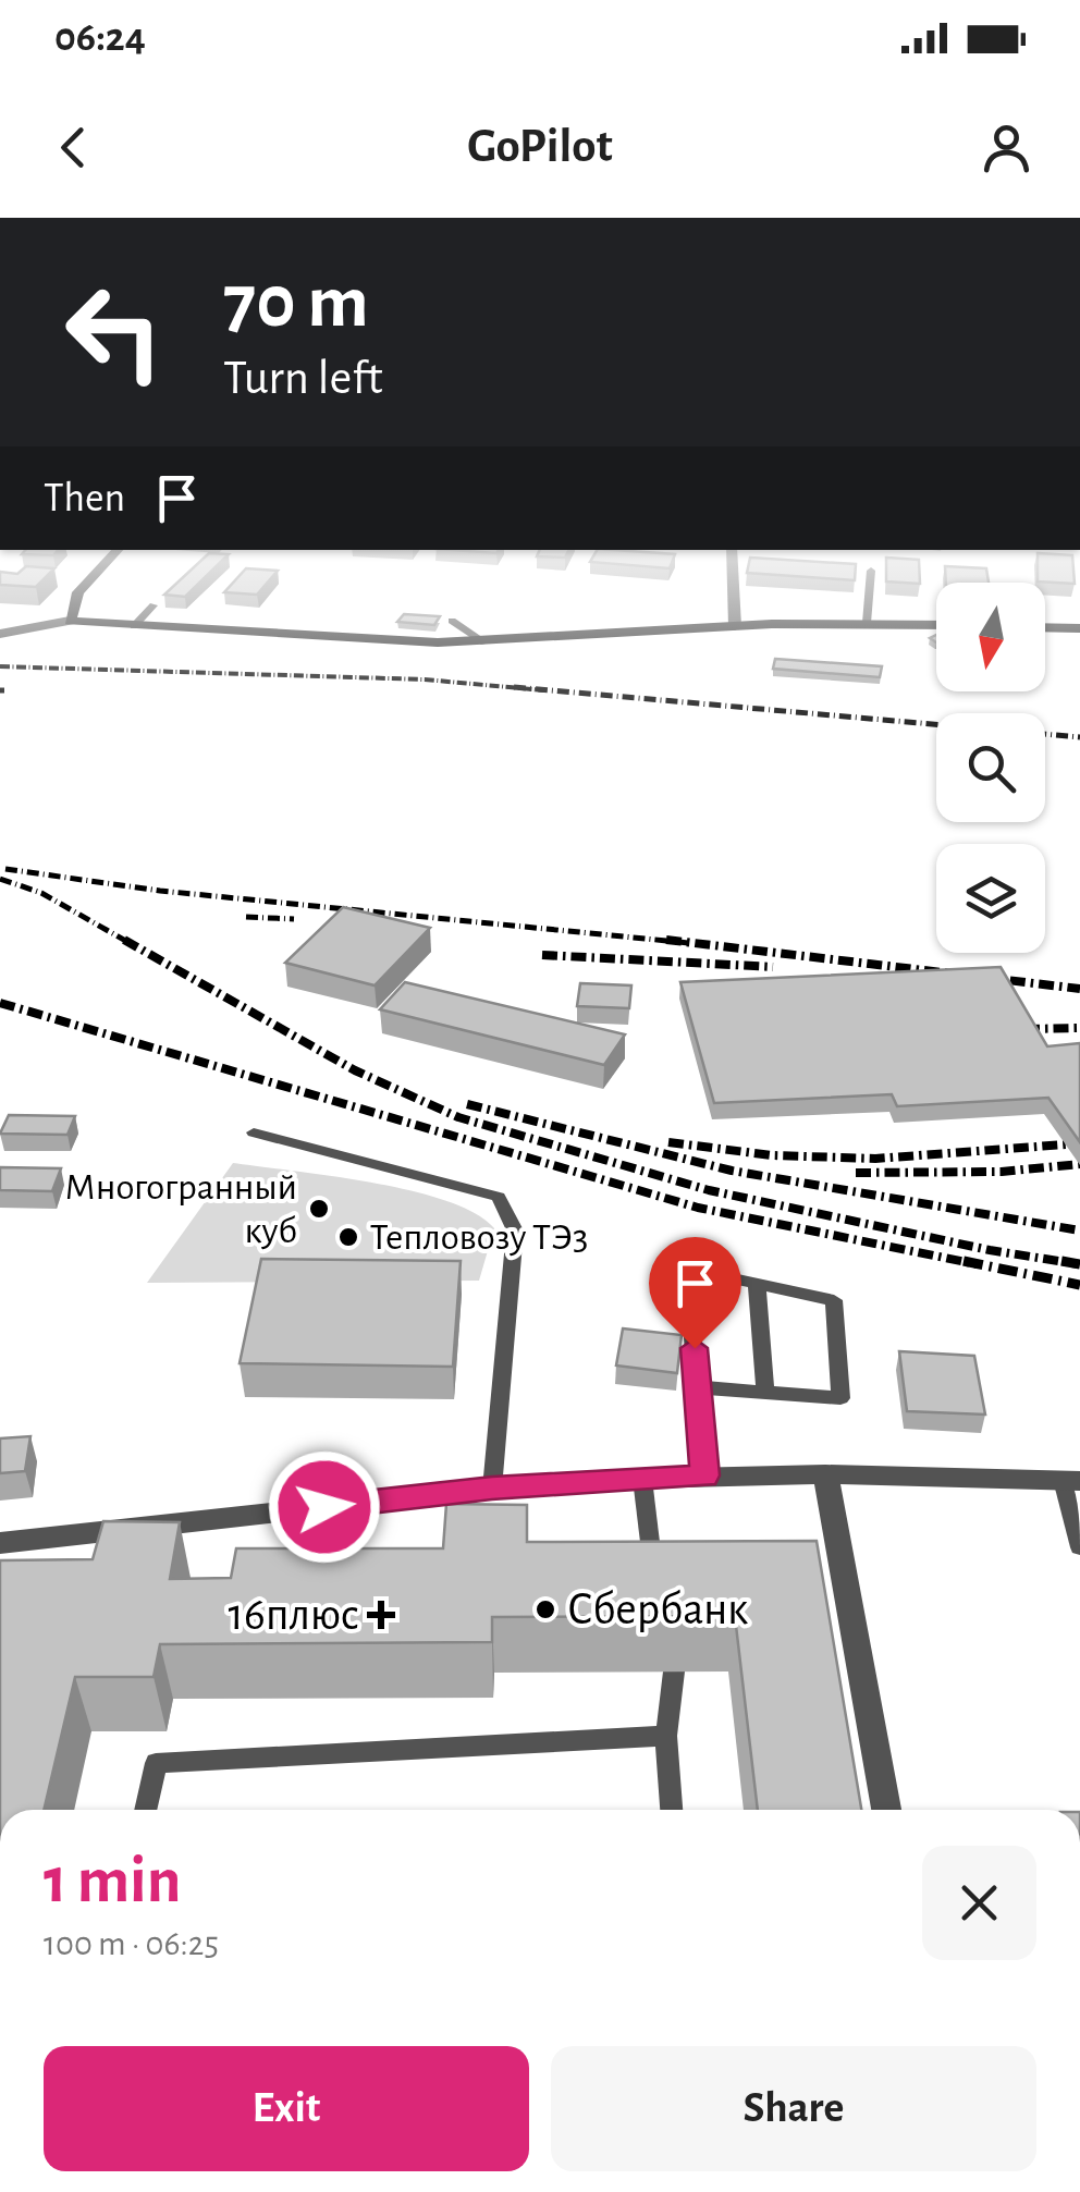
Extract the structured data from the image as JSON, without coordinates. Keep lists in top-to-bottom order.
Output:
{
  "places": {
    "other": ["Многогранный куб", "Тепловозу ТЭ3", "Сбербанк"],
    "health": ["16плюс"]
  },
  "north": "bottom",
  "page": {
    "status": "06:24",
    "header": "GoPilot",
    "turn": ["70 m", "Turn left"],
    "then": "Then",
    "heading": ["1 min", "100 m · 06:25"],
    "buttons": ["Exit", "Share"]
  }
}
